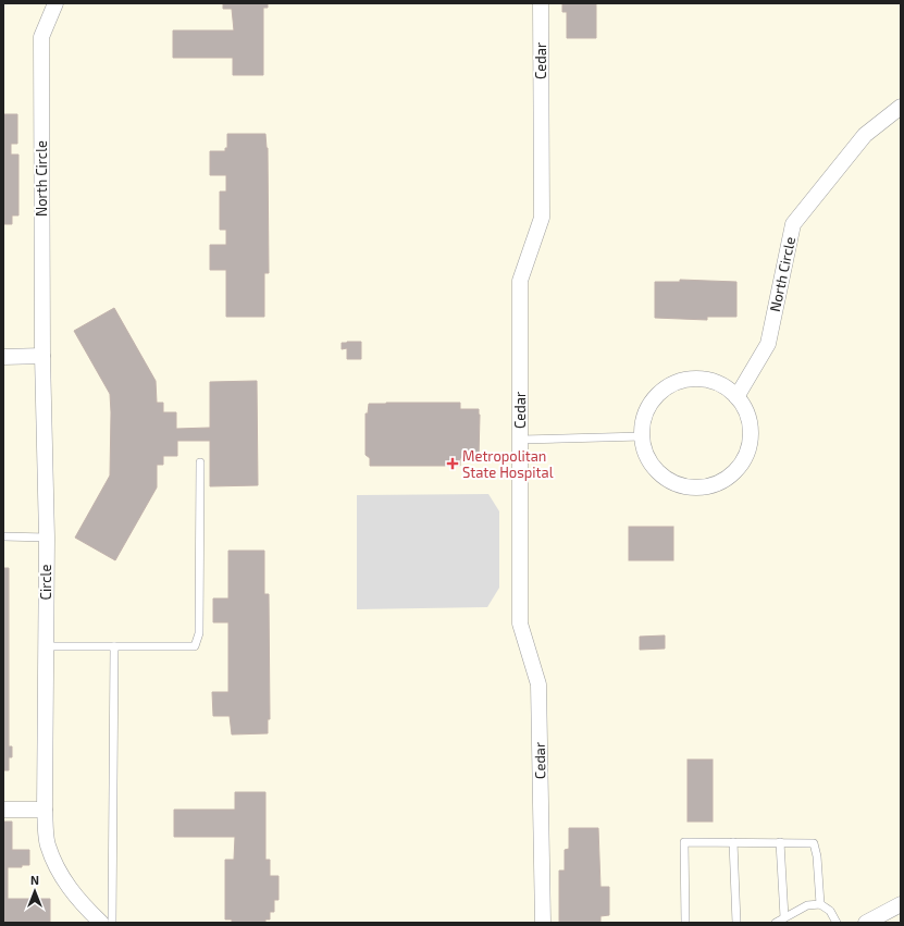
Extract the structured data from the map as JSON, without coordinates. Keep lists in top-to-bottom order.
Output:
{
  "streets": {
    "street": ["Cedar", "North Circle", "Circle"]
  },
  "crossings": [
    ["North Circle", "Circle"]
  ],
  "places": {
    "health": ["Metropolitan State Hospital"]
  },
  "north": "top"
}
